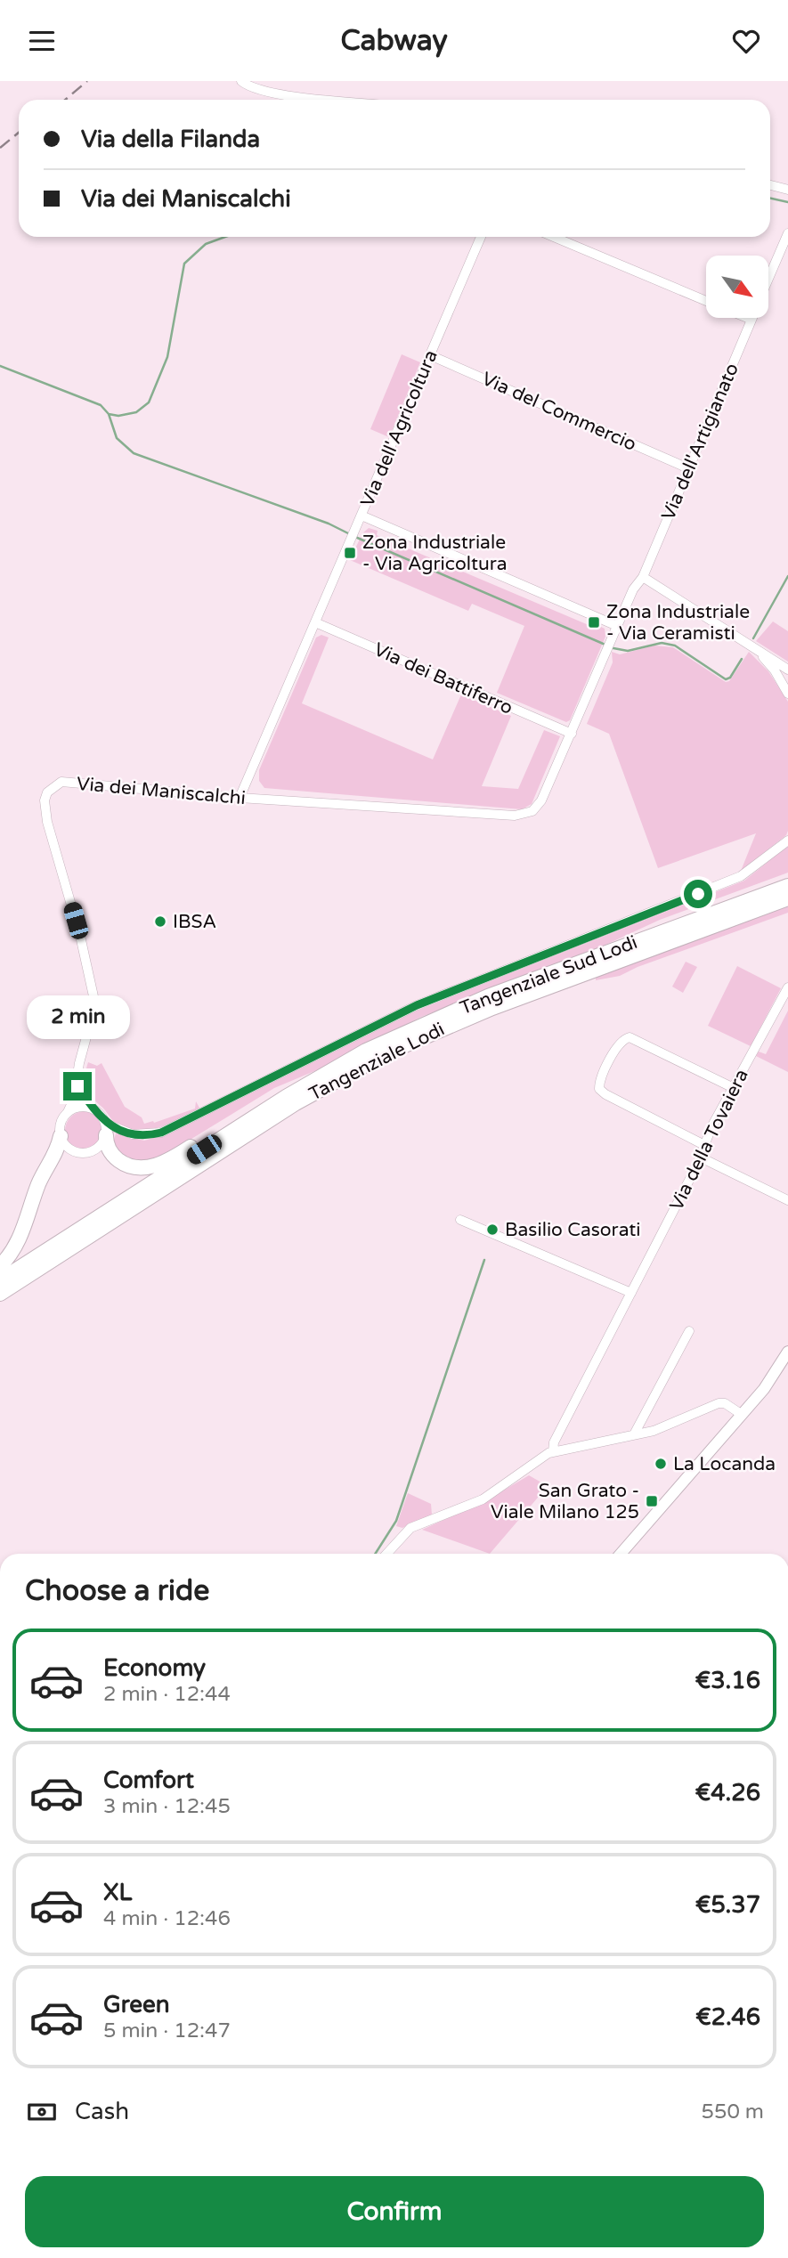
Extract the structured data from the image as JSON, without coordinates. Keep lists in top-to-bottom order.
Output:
{
  "streets": {
    "highway": ["Tangenziale Sud Lodi", "Tangenziale Lodi"],
    "street": [
      "Via del Commercio",
      "Via dell'Agricoltura",
      "Via dell'Artigianato",
      "Via dei Battiferro",
      "Via dei Maniscalchi",
      "Via della Tovaiera"
    ]
  },
  "crossings": [
    ["Via del Commercio", "Via dell'Agricoltura"],
    ["Via del Commercio", "Via dell'Artigianato"],
    ["Via dell'Agricoltura", "Via dei Battiferro"],
    ["Via dell'Agricoltura", "Via dei Maniscalchi"],
    ["Via dell'Artigianato", "Via dei Battiferro"],
    ["Via dell'Artigianato", "Via dei Maniscalchi"]
  ],
  "places": {
    "transit": ["Zona Industriale - Via Agricoltura", "Zona Industriale - Via Ceramisti", "San Grato - Viale Milano 125"],
    "other": ["IBSA", "Basilio Casorati", "La Locanda"]
  },
  "north": "bottom right",
  "page": {
    "header": "Cabway",
    "banner": ["Via della Filanda", "Via dei Maniscalchi"],
    "bubble": "2 min",
    "heading": "Choose a ride",
    "list": [
      {
        "name": "Economy",
        "note": "2 min · 12:44",
        "value": "€3.16"
      },
      {
        "name": "Comfort",
        "note": "3 min · 12:45",
        "value": "€4.26"
      },
      {
        "name": "XL",
        "note": "4 min · 12:46",
        "value": "€5.37"
      },
      {
        "name": "Green",
        "note": "5 min · 12:47",
        "value": "€2.46"
      }
    ],
    "pay": ["Cash", "550 m"],
    "buttons": "Confirm"
  }
}
